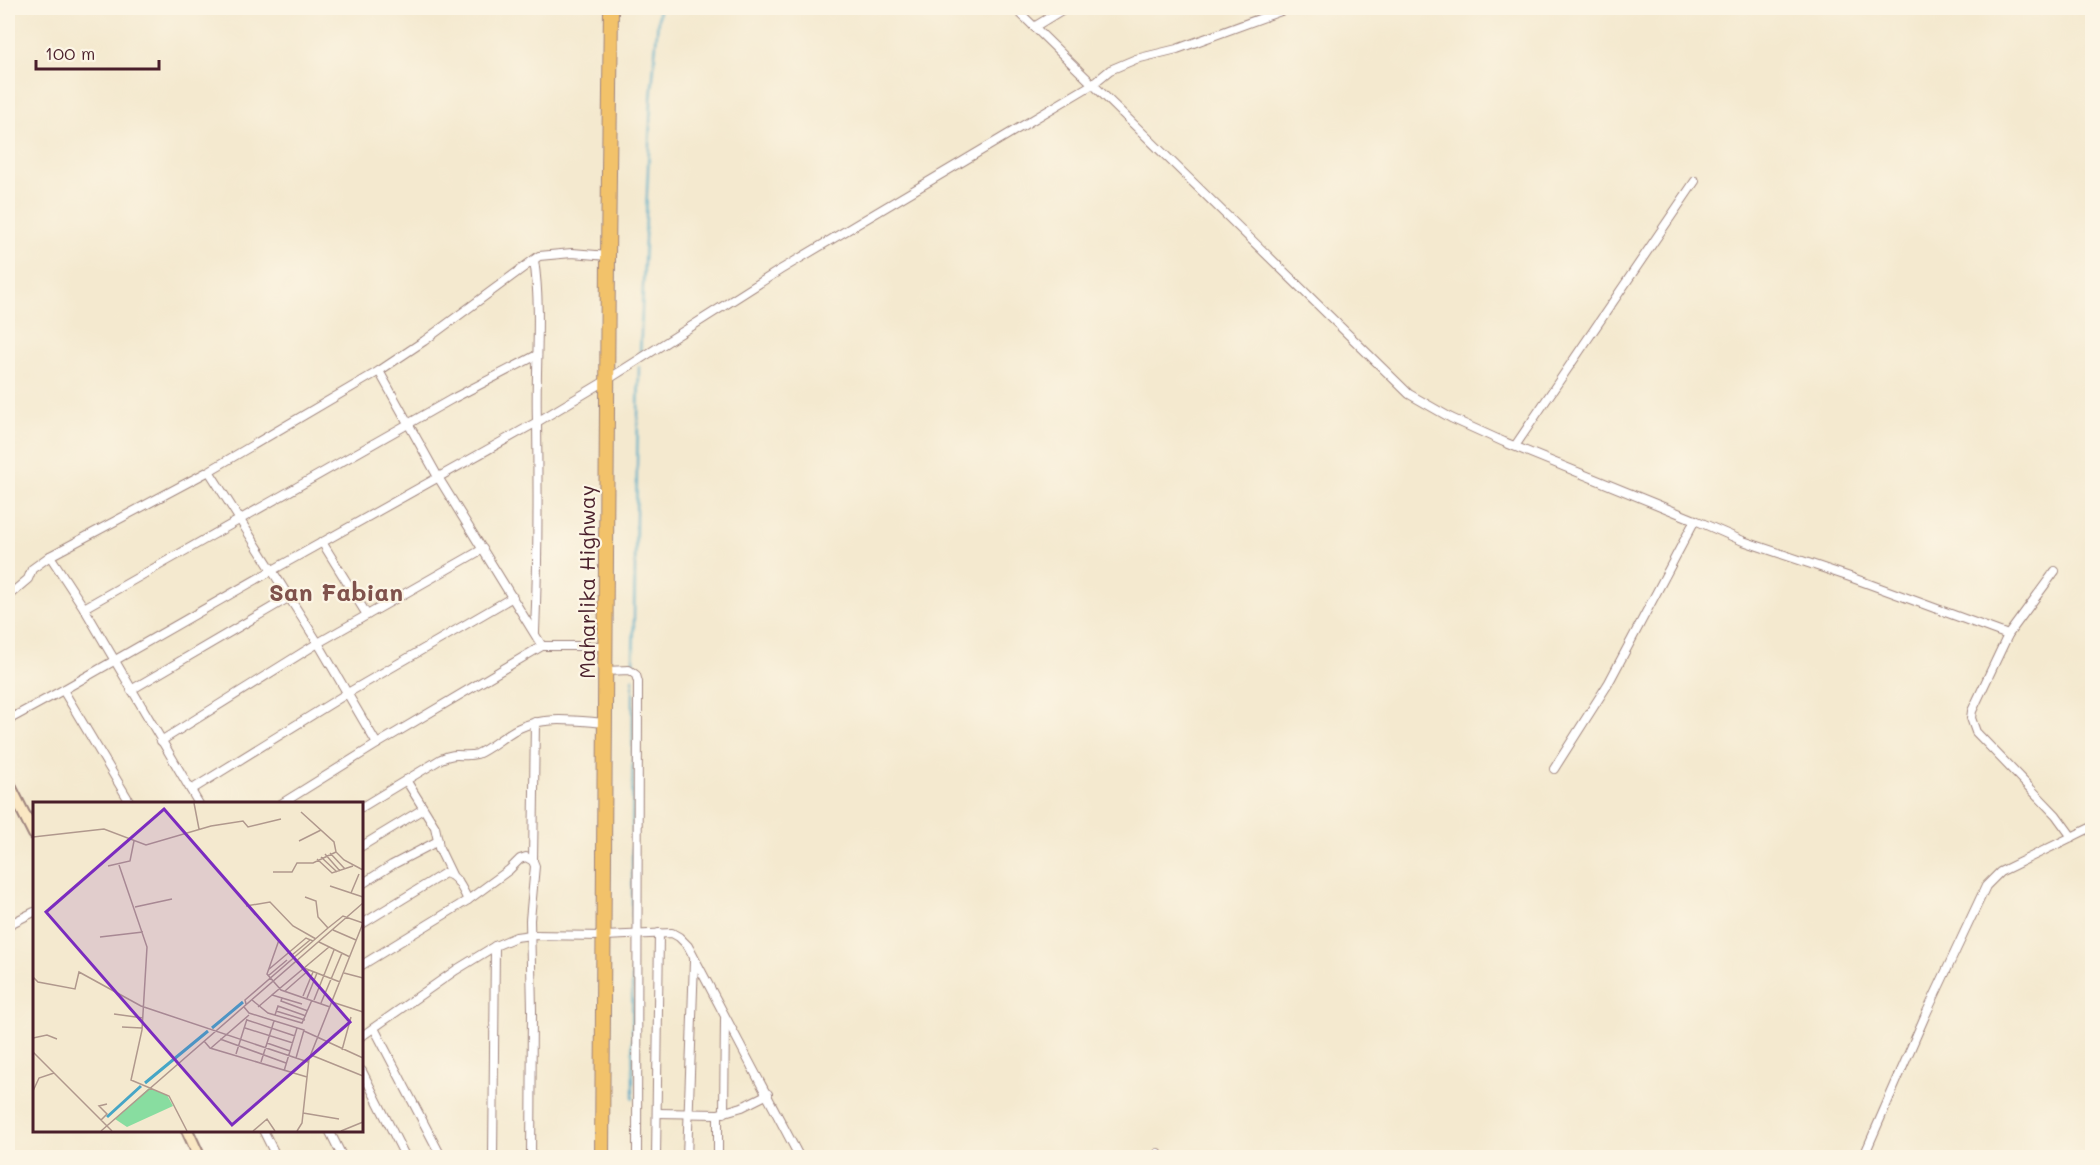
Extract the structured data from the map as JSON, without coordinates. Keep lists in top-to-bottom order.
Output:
{
  "streets": {
    "highway": ["Maharlika Highway"]
  },
  "districts": ["San Fabian"],
  "scale_bar": "100 m"
}
